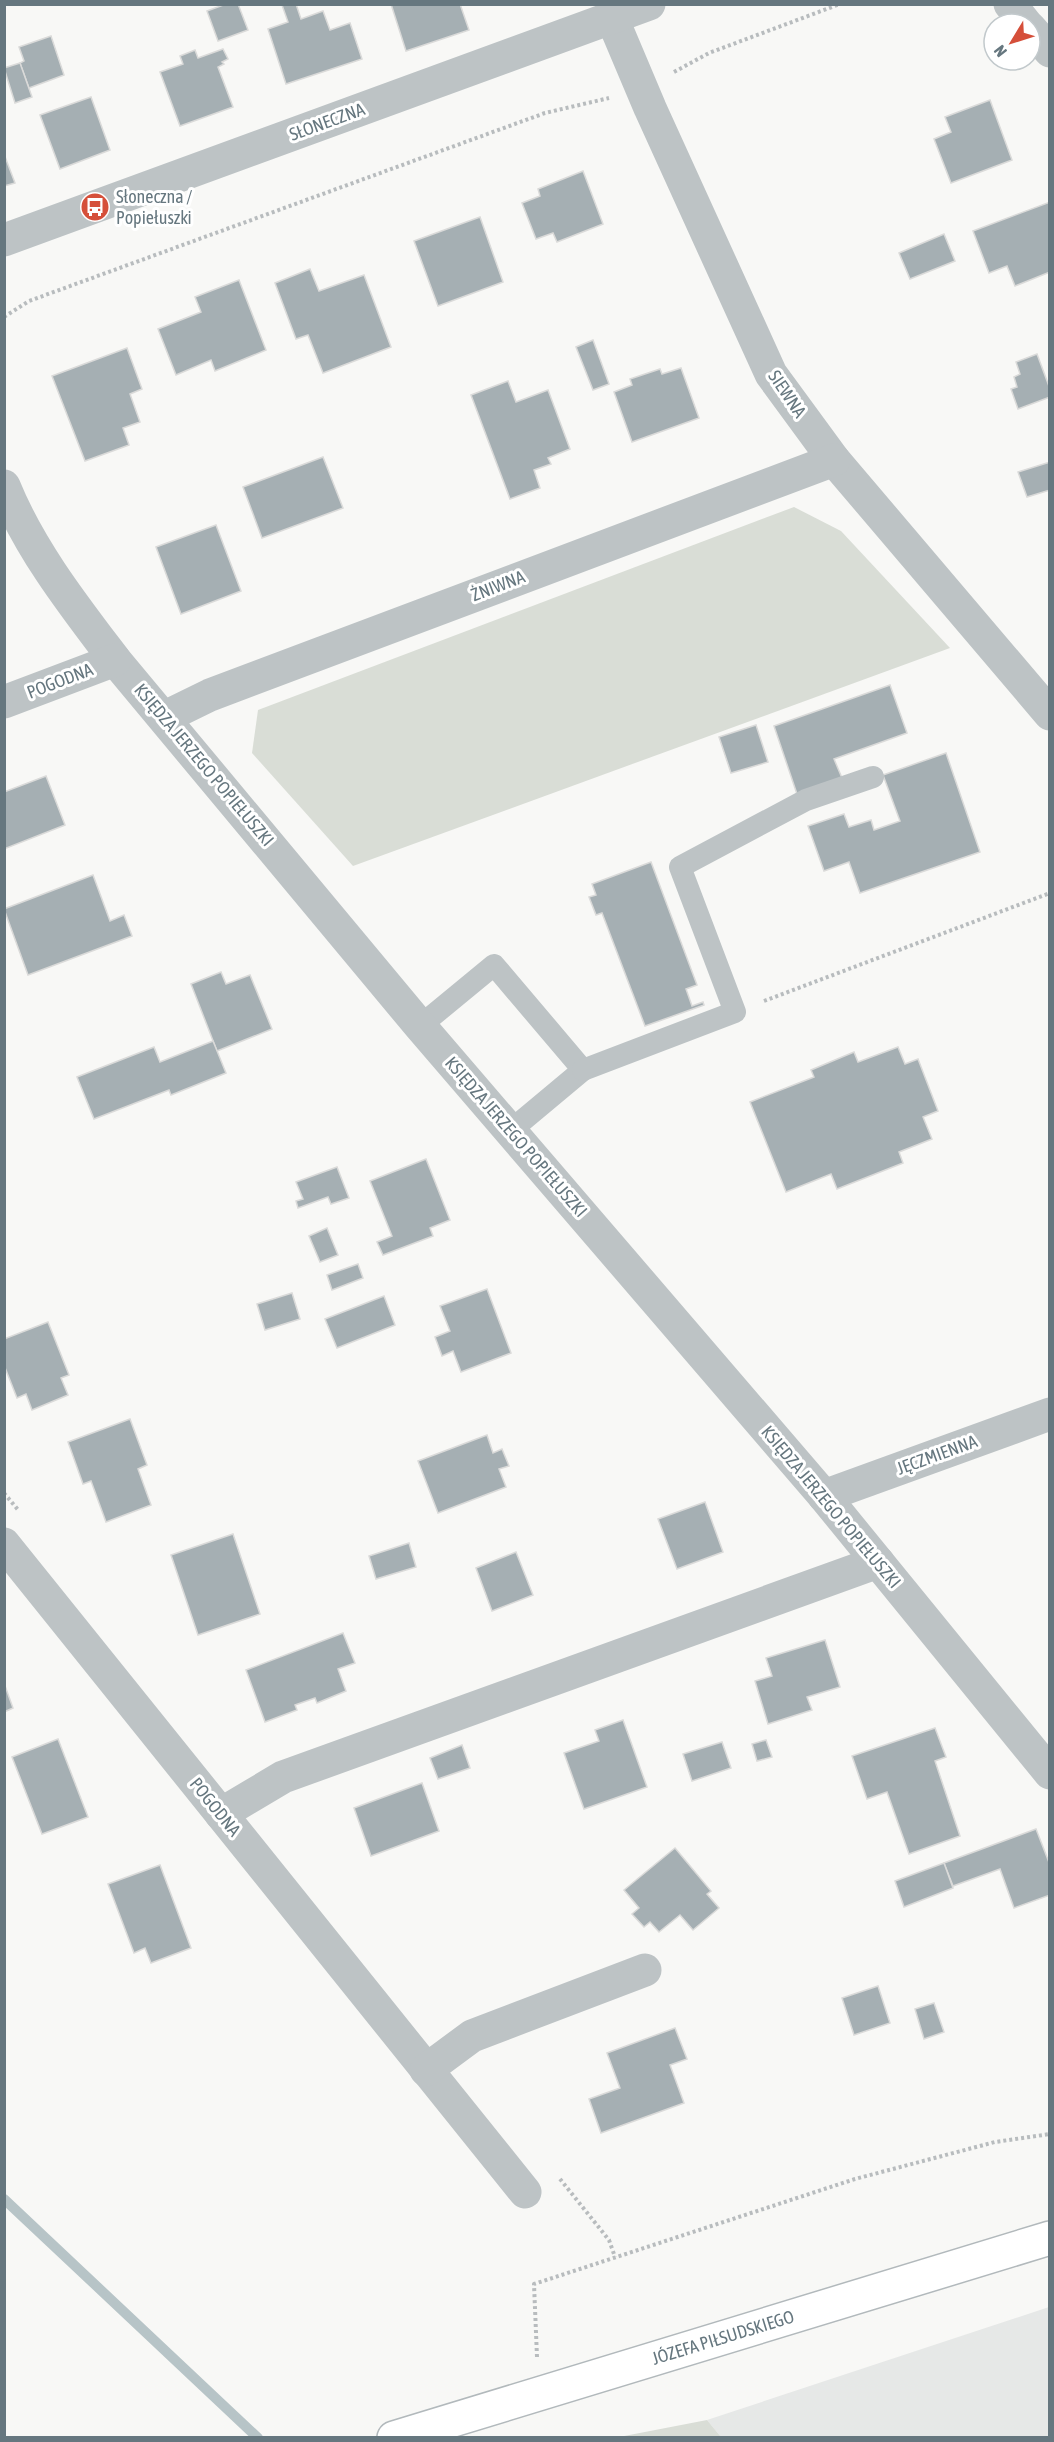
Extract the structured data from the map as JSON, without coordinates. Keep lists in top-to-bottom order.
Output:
{
  "streets": {
    "main road": ["JÓZEFA PIŁSUDSKIEGO"],
    "street": [
      "SŁONECZNA",
      "SIEWNA",
      "ŻNIWNA",
      "POGODNA",
      "KSIĘDZA JERZEGO POPIEŁUSZKI",
      "JĘCZMIENNA"
    ]
  },
  "crossings": [
    ["SŁONECZNA", "SIEWNA"],
    ["SIEWNA", "ŻNIWNA"],
    ["ŻNIWNA", "KSIĘDZA JERZEGO POPIEŁUSZKI"],
    ["POGODNA", "KSIĘDZA JERZEGO POPIEŁUSZKI"],
    ["KSIĘDZA JERZEGO POPIEŁUSZKI", "JĘCZMIENNA"]
  ],
  "places": {
    "bus stop": ["Słoneczna / Popiełuszki"]
  },
  "north": "bottom left"
}
